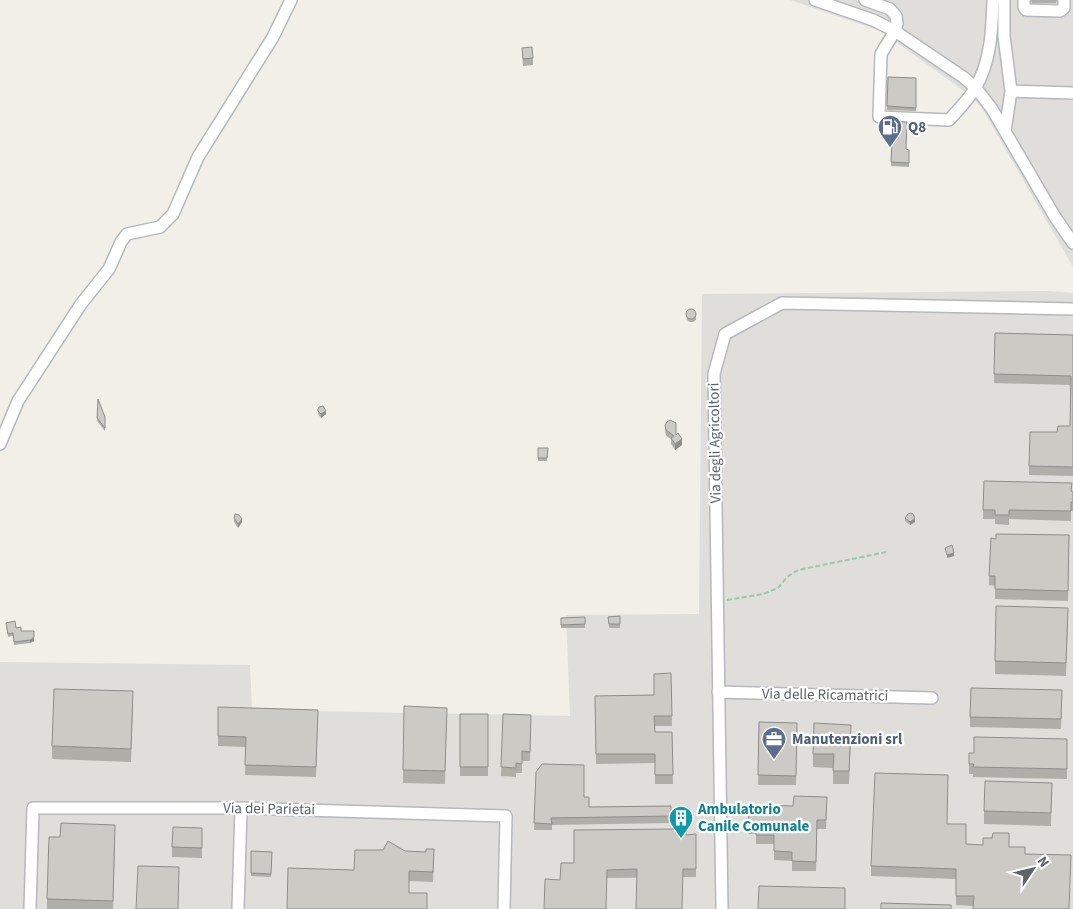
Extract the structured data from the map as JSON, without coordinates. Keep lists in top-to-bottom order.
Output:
{
  "streets": {
    "street": ["Via degli Agricoltori", "Via delle Ricamatrici", "Via dei Parietai"]
  },
  "crossings": [
    ["Via degli Agricoltori", "Via delle Ricamatrici"]
  ],
  "places": {
    "fuel station": ["Q8"],
    "office": ["Manutenzioni srl"],
    "building": ["Ambulatorio Canile Comunale"]
  },
  "north": "top right"
}
